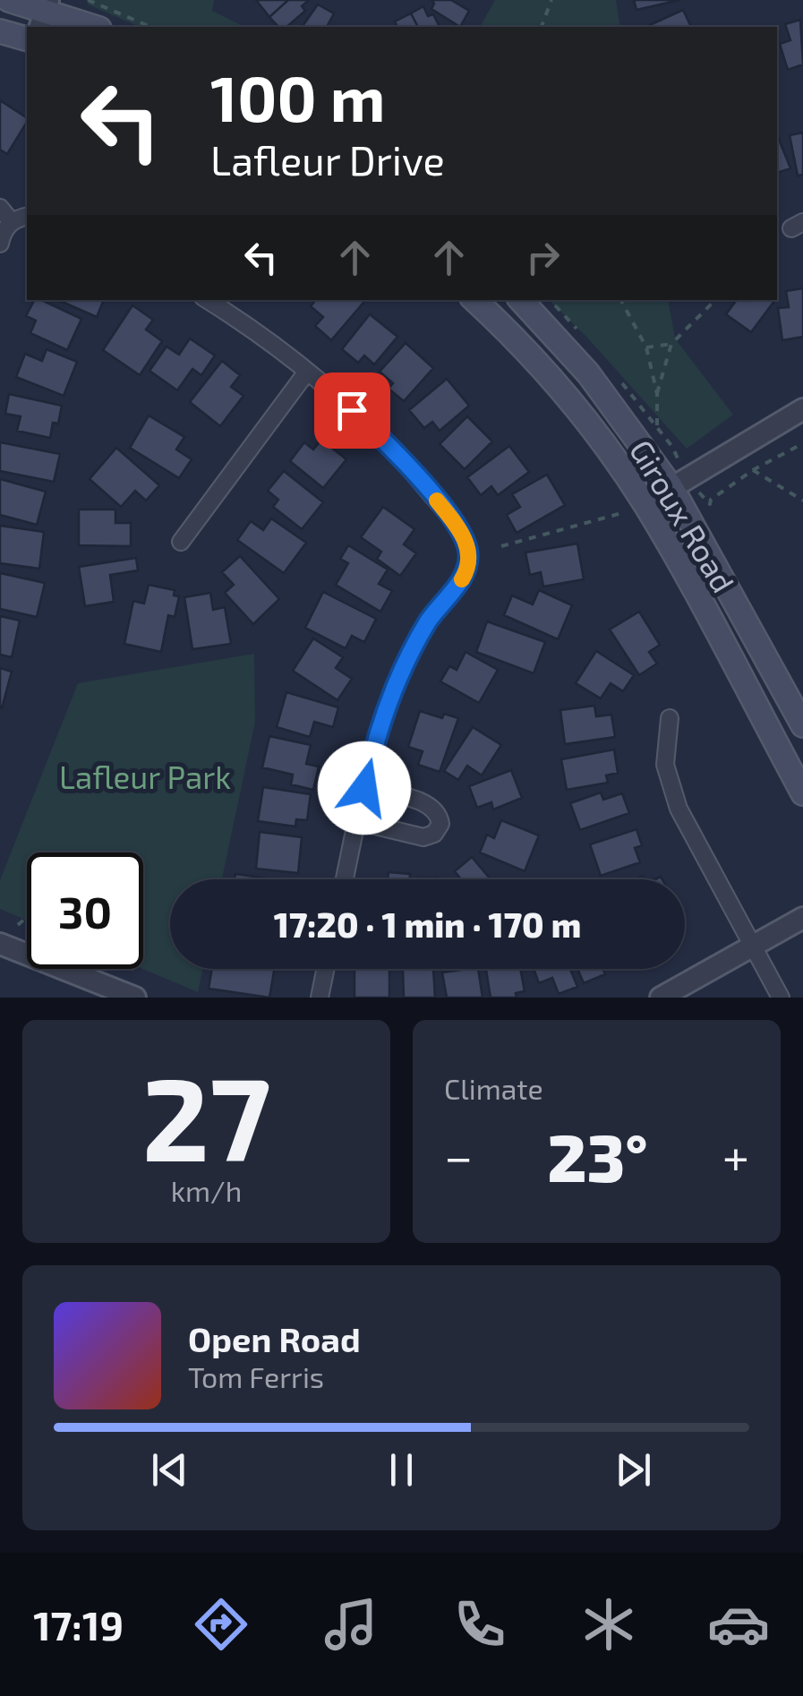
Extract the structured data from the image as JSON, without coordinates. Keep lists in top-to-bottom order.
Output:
{
  "streets": {
    "main road": ["Giroux Road"]
  },
  "parks": ["Lafleur Park"],
  "page": {
    "turn": ["100 m", "Lafleur Drive"],
    "limit": "30",
    "trip": "17:20 · 1 min · 170 m",
    "tile": [
      ["27", "km/h"],
      "Climate"
    ],
    "heat": ["−", "23°", "+"],
    "song": ["Open Road", "Tom Ferris"],
    "tabs": "17:19"
  }
}
